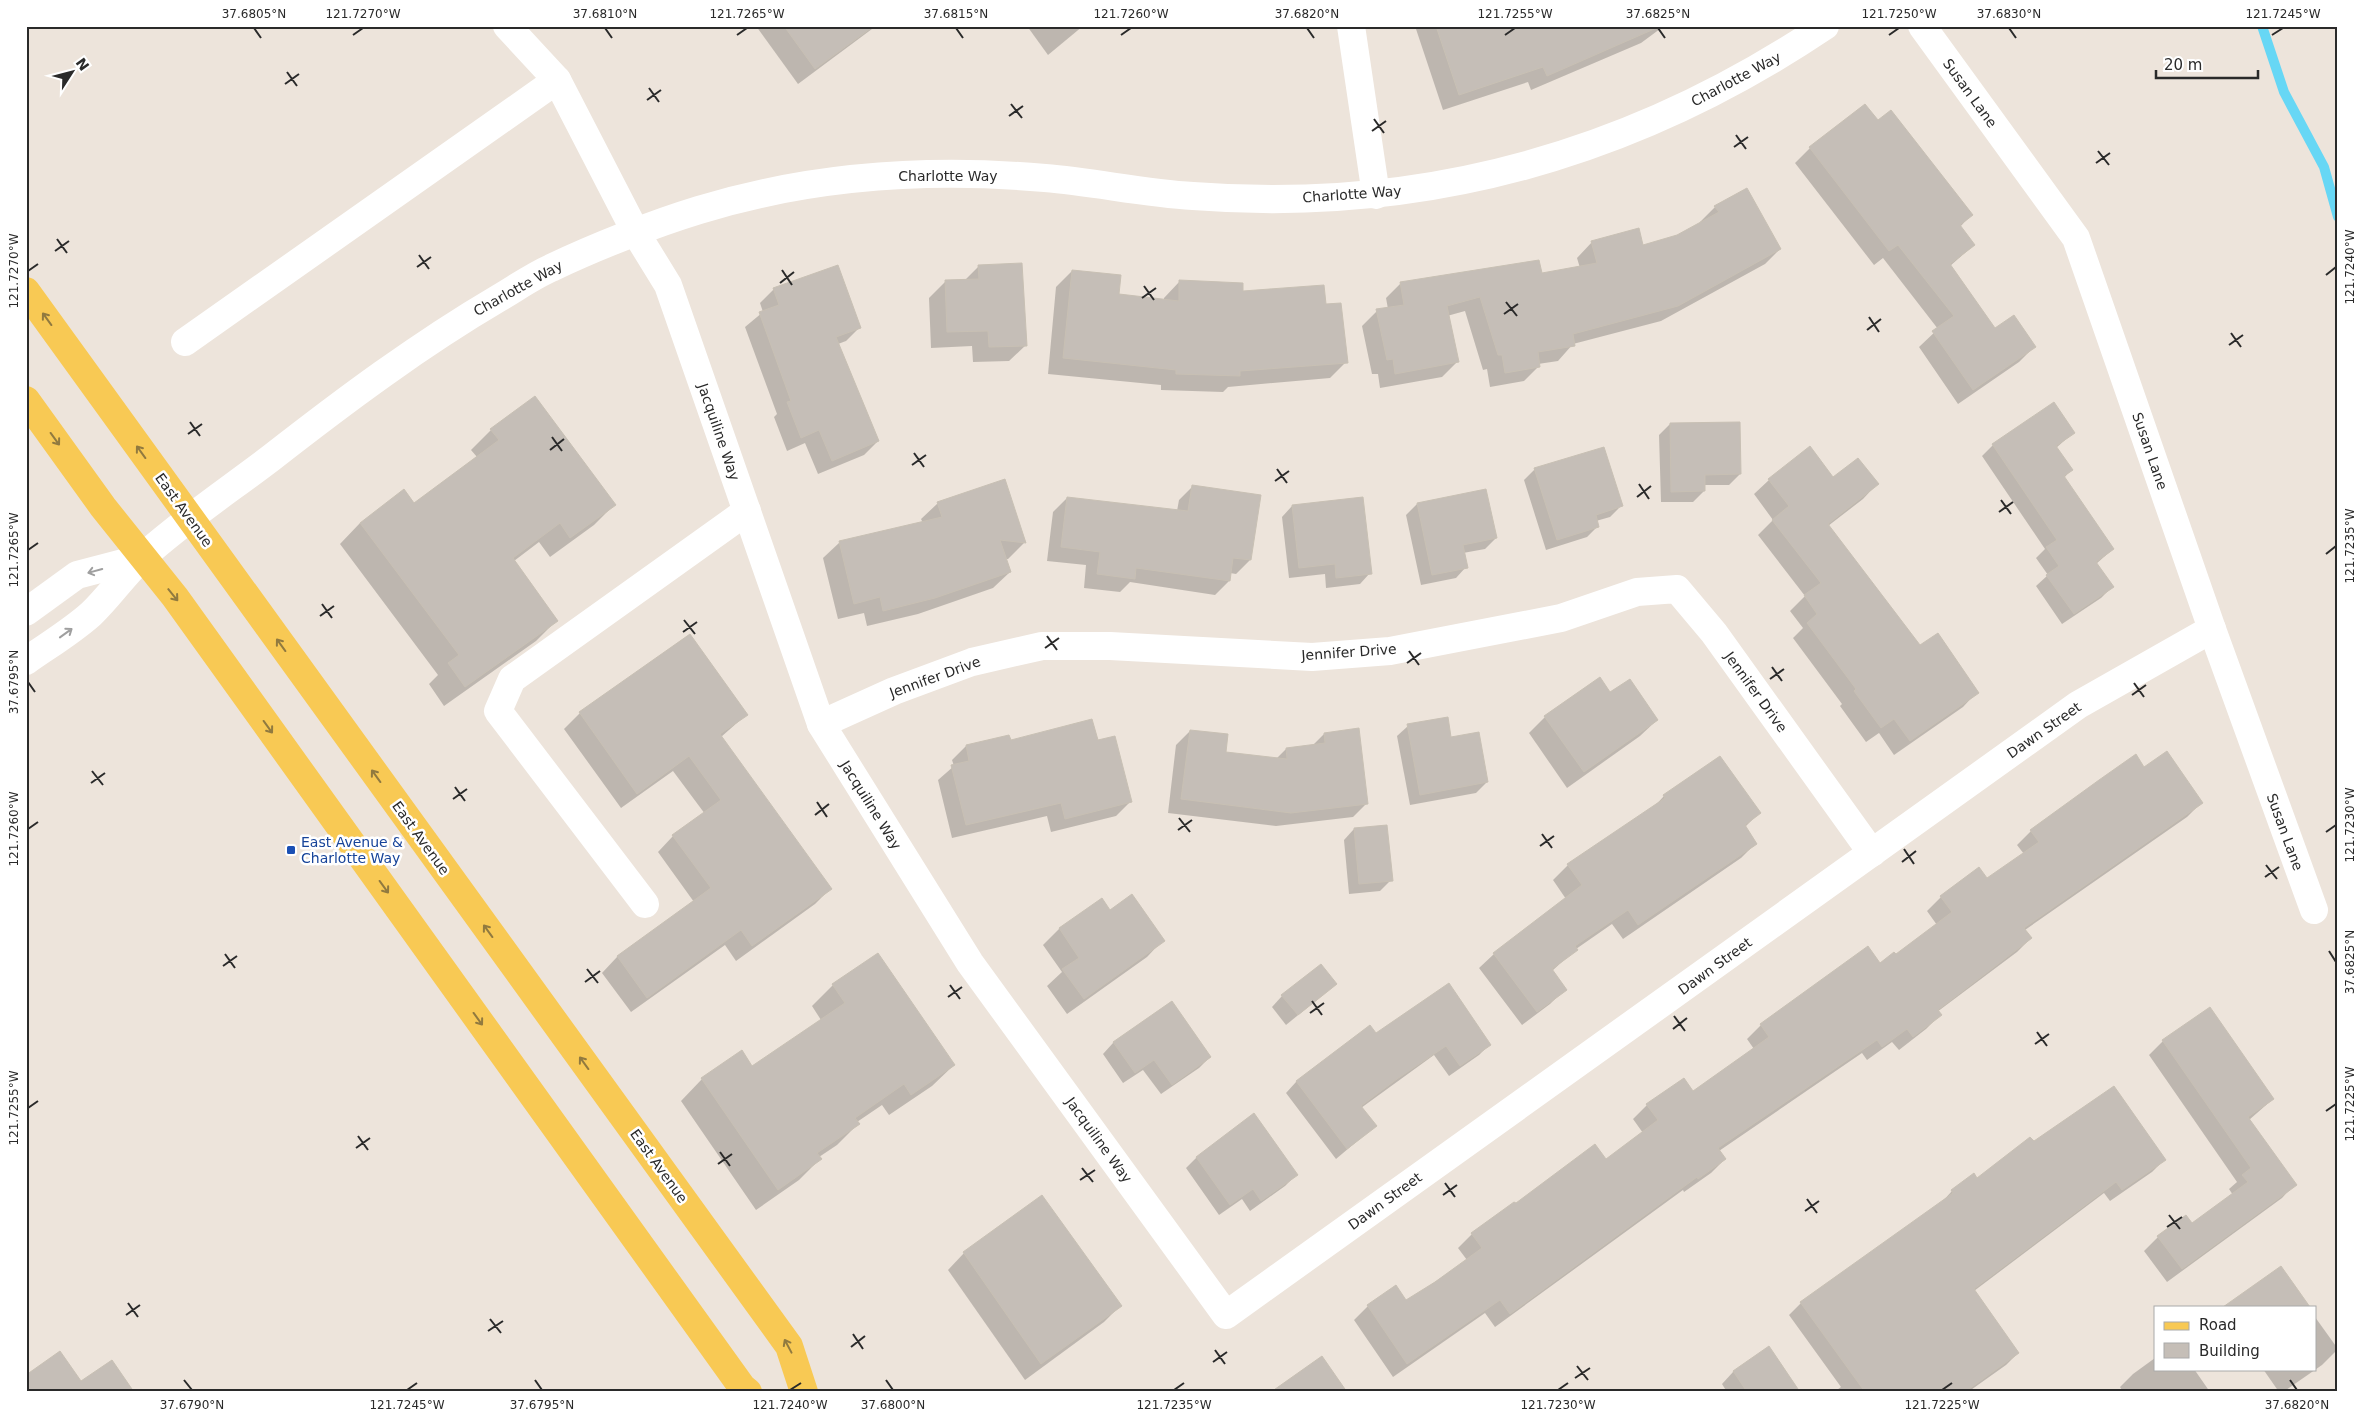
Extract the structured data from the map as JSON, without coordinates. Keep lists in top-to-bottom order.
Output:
{
  "streets": {
    "main road": ["East Avenue"],
    "street": [
      "Charlotte Way",
      "Susan Lane",
      "Jacquiline Way",
      "Jennifer Drive",
      "Dawn Street"
    ]
  },
  "crossings": [
    ["Charlotte Way", "Jacquiline Way"],
    ["Charlotte Way", "East Avenue"],
    ["Susan Lane", "Dawn Street"],
    ["Jacquiline Way", "Jennifer Drive"],
    ["Jacquiline Way", "Dawn Street"],
    ["Jennifer Drive", "Dawn Street"]
  ],
  "places": {
    "transit": ["East Avenue & Charlotte Way"]
  },
  "legend": ["Road", "Building"],
  "scale_bar": "20 m",
  "north": "top right",
  "coordinates": [
    "37.6805°N",
    "121.7270°W",
    "37.6810°N",
    "121.7265°W",
    "37.6815°N",
    "121.7260°W",
    "37.6820°N",
    "121.7255°W",
    "37.6825°N",
    "121.7250°W",
    "37.6830°N",
    "121.7245°W",
    "121.7240°W",
    "121.7235°W",
    "37.6795°N",
    "121.7230°W",
    "121.7225°W",
    "37.6790°N",
    "37.6800°N"
  ]
}
